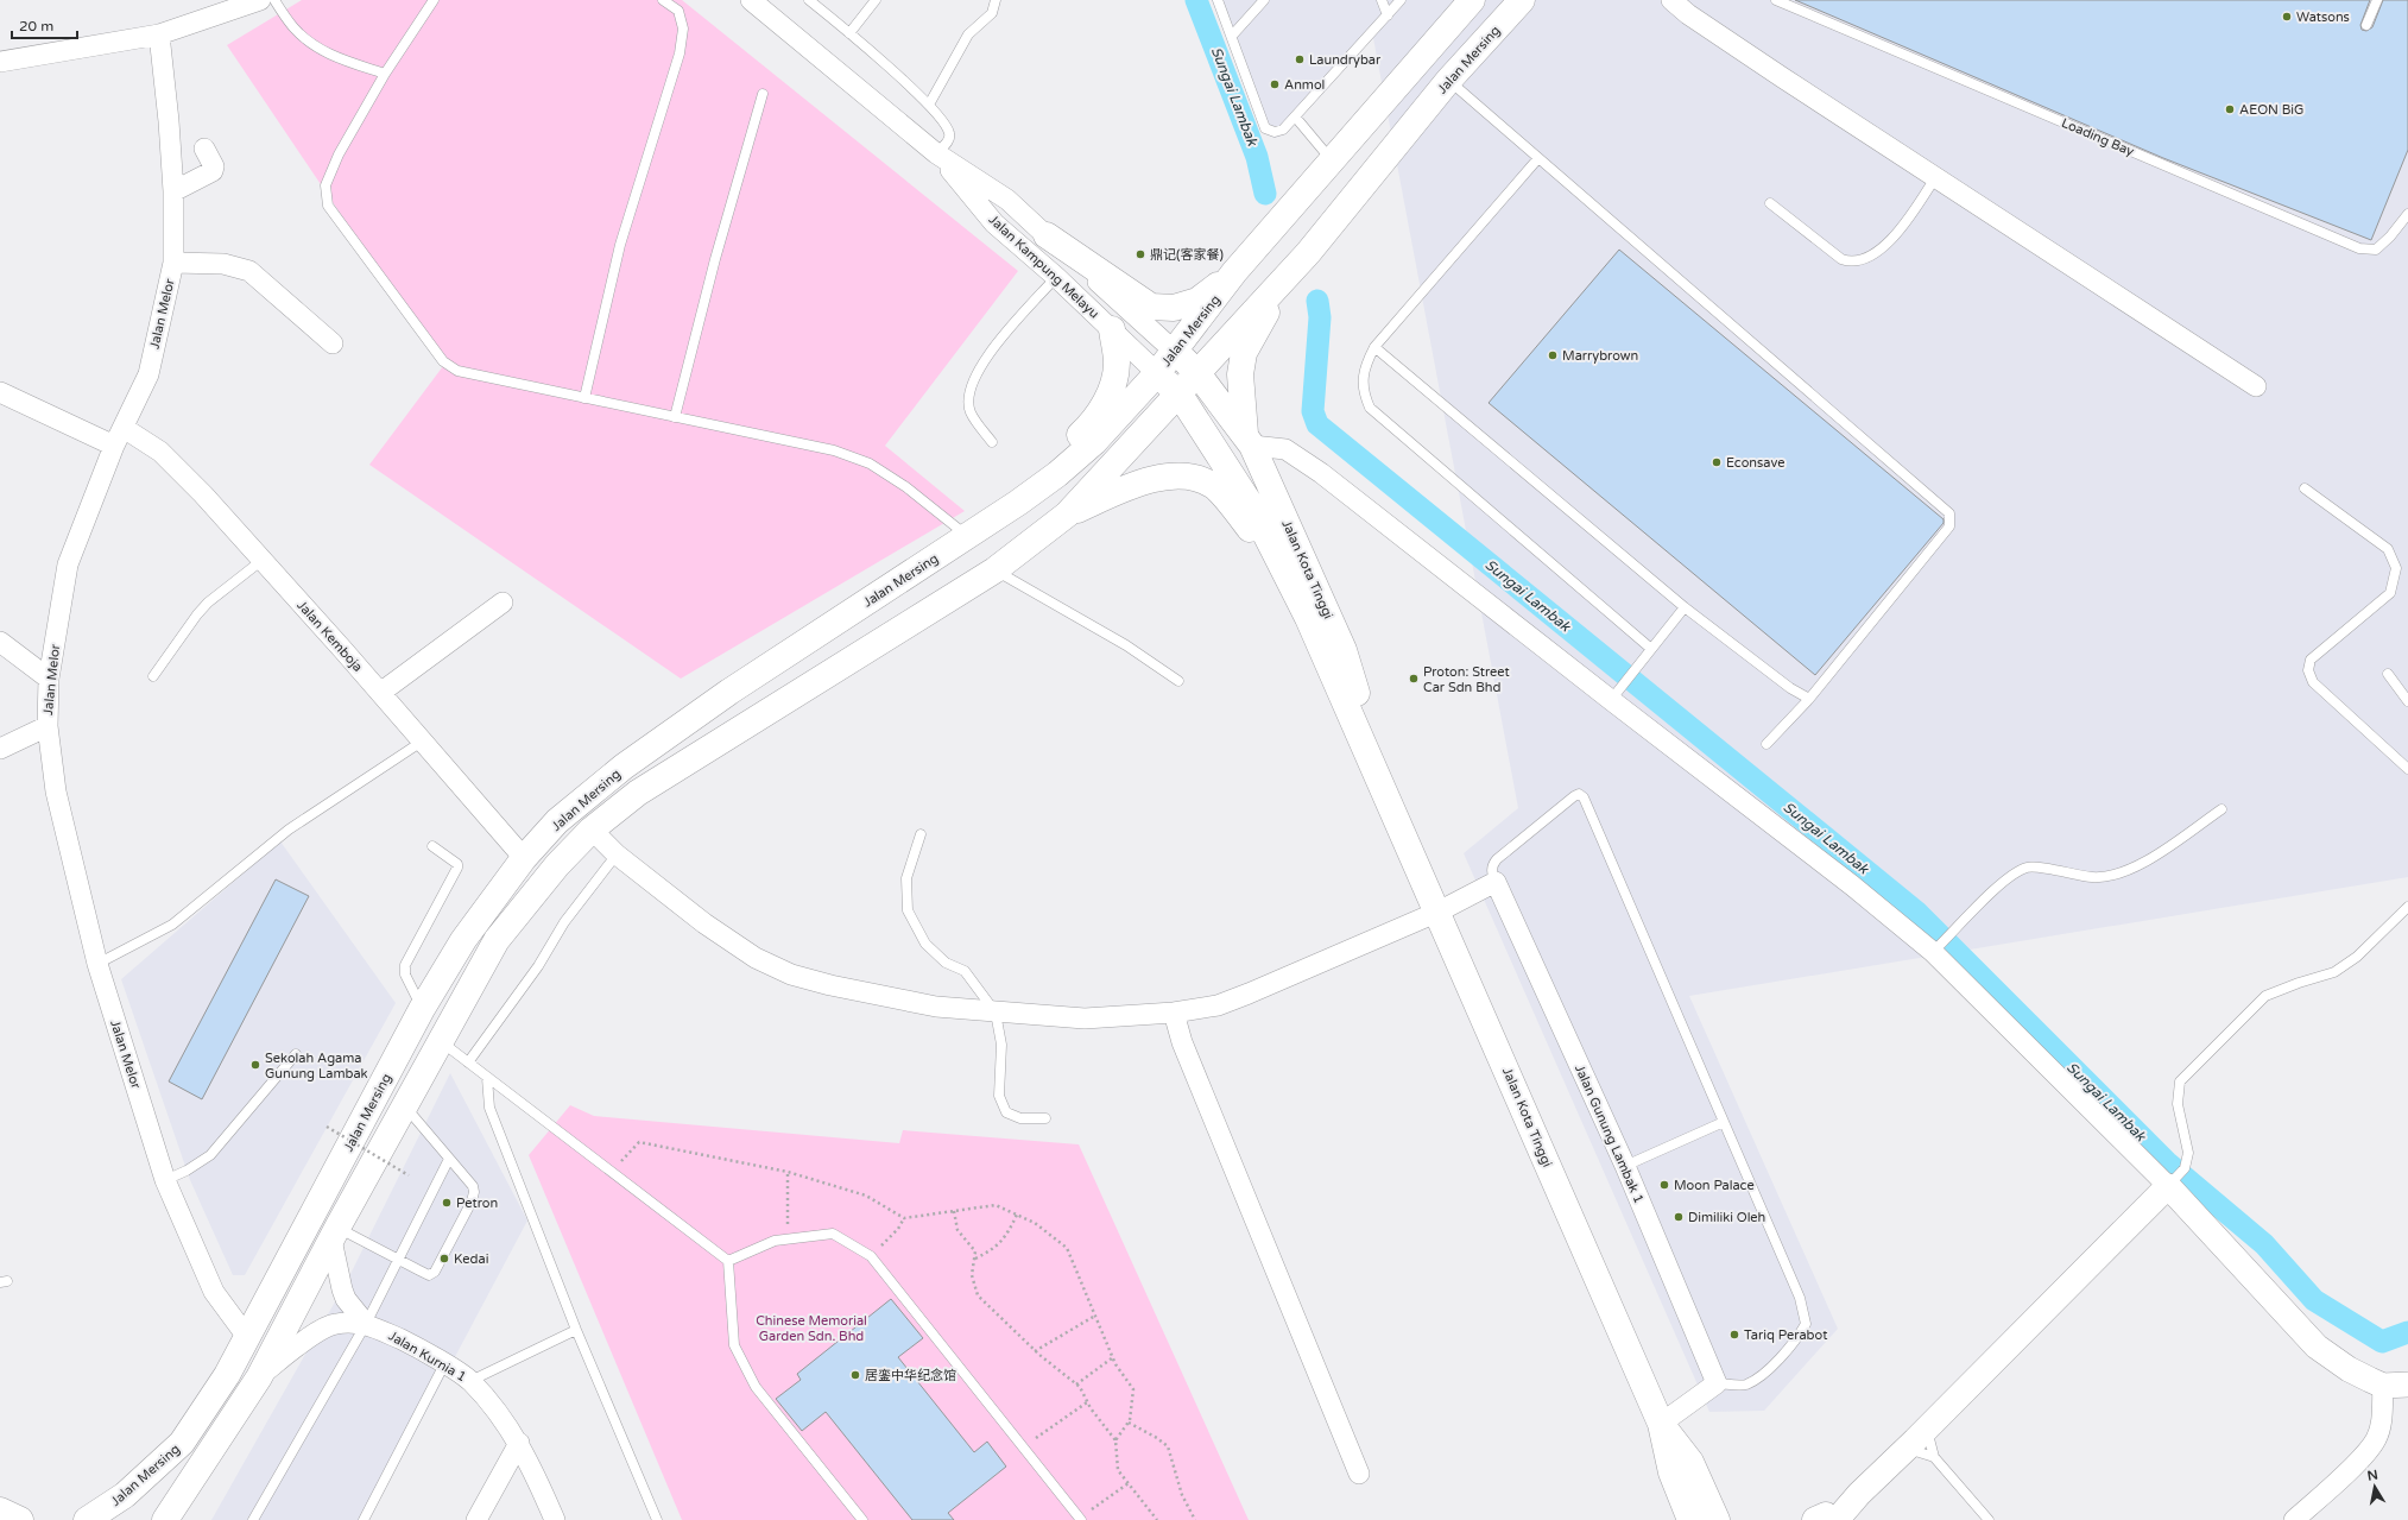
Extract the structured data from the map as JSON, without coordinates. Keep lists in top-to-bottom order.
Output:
{
  "streets": {
    "highway": ["Jalan Mersing", "Jalan Kota Tinggi"],
    "street": [
      "Jalan Kampung Melayu",
      "Jalan Melor",
      "Jalan Kemboja",
      "Jalan Gunung Lambak 1",
      "Jalan Kurnia 1"
    ],
    "lane": ["Loading Bay"]
  },
  "crossings": [
    ["Jalan Mersing", "Jalan Kampung Melayu"],
    ["Jalan Mersing", "Jalan Melor"],
    ["Jalan Mersing", "Jalan Kota Tinggi"],
    ["Jalan Mersing", "Jalan Kemboja"],
    ["Jalan Kampung Melayu", "Jalan Kota Tinggi"],
    ["Jalan Melor", "Jalan Kemboja"]
  ],
  "water": ["Sungai Lambak"],
  "parks": ["Chinese Memorial Garden Sdn. Bhd"],
  "places": [
    "Watsons",
    "Laundrybar",
    "Anmol",
    "AEON BiG",
    "鼎记(客家餐)",
    "Marrybrown",
    "Econsave",
    "Proton: Street Car Sdn Bhd",
    "Sekolah Agama Gunung Lambak",
    "Moon Palace",
    "Petron",
    "Dimiliki Oleh",
    "Kedai",
    "Tariq Perabot",
    "居銮中华纪念馆"
  ],
  "scale_bar": "20 m",
  "north": "top"
}
